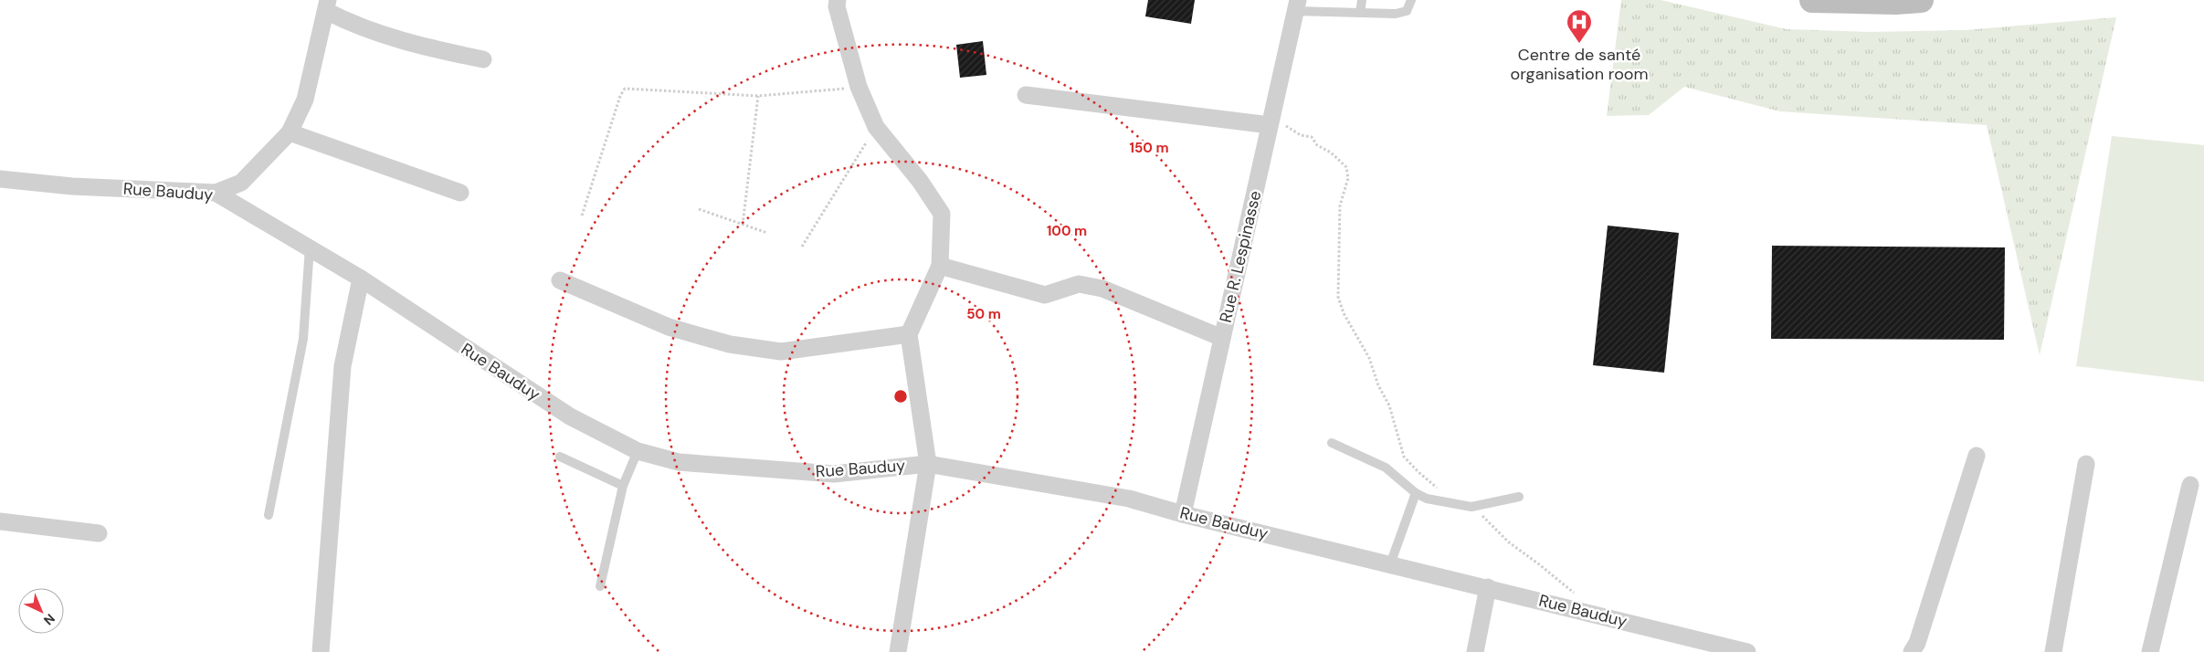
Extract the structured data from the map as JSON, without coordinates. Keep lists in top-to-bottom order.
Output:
{
  "streets": {
    "street": ["Rue Bauduy", "Rue R. Lespinasse"]
  },
  "crossings": [
    ["Rue Bauduy", "Rue R. Lespinasse"]
  ],
  "places": {
    "hospital": ["Centre de santé organisation room"]
  },
  "north": "bottom right",
  "rings": ["150 m", "100 m", "50 m"]
}
